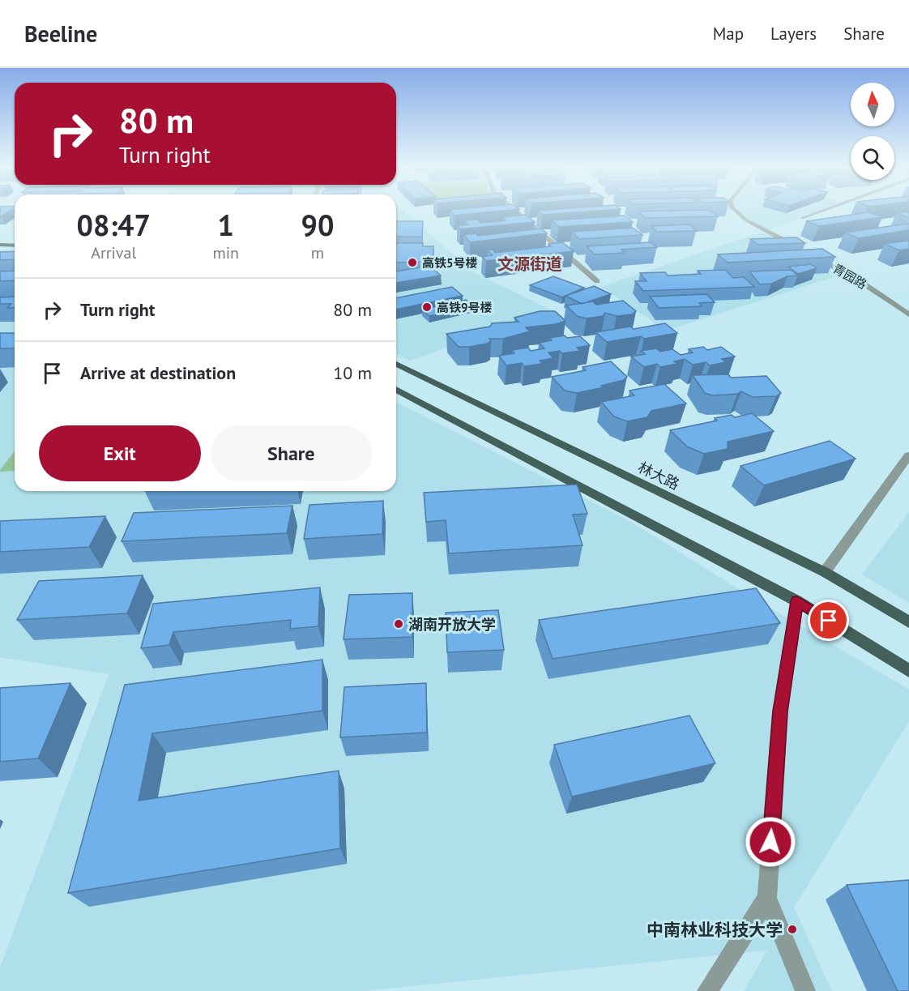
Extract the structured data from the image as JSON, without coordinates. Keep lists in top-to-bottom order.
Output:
{
  "streets": {
    "main road": ["林大路"],
    "street": ["青园路"]
  },
  "districts": ["文源街道"],
  "places": [
    "高铁5号楼",
    "高铁9号楼",
    "湖南开放大学",
    "中南林业科技大学"
  ],
  "north": "top",
  "page": {
    "header": "Beeline",
    "nav": ["Map", "Layers", "Share"],
    "turn": ["80 m", "Turn right"],
    "eta": [
      "08:47",
      "Arrival",
      "1",
      "min",
      "90",
      "m"
    ],
    "list": [
      {
        "name": "Turn right",
        "value": "80 m"
      },
      {
        "name": "Arrive at destination",
        "value": "10 m"
      }
    ],
    "buttons": ["Exit", "Share"]
  }
}
